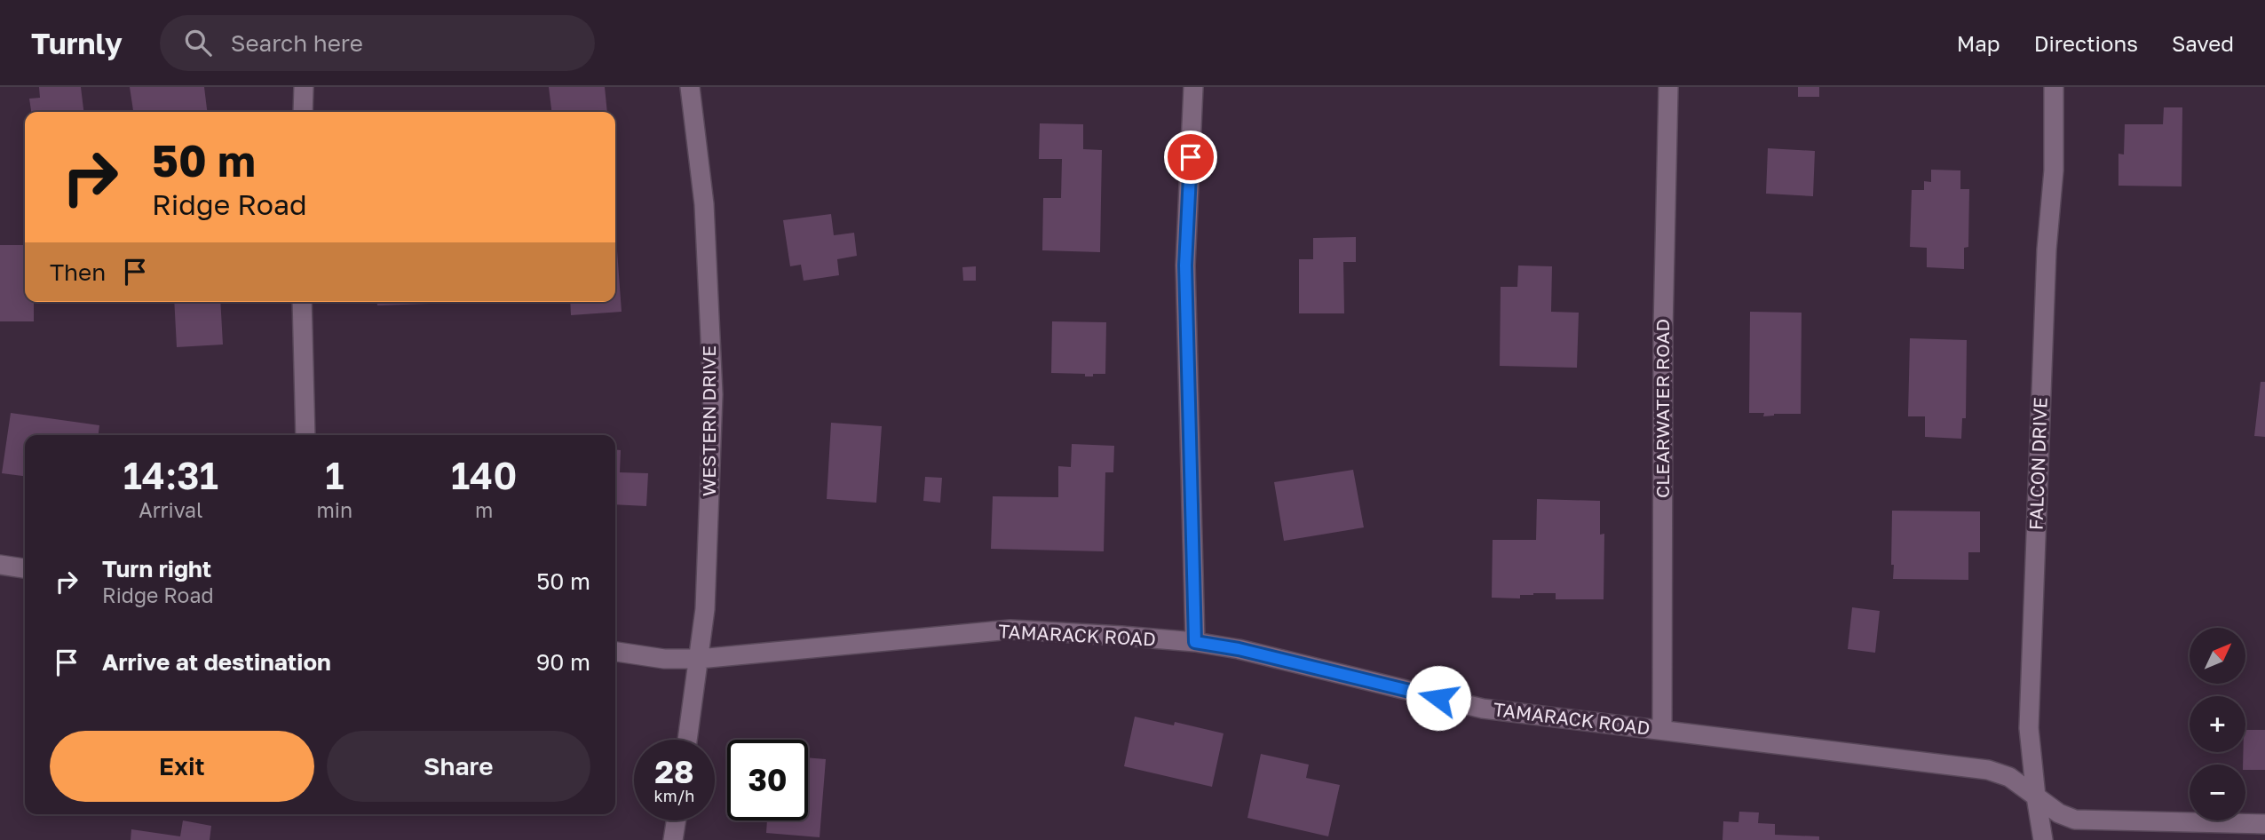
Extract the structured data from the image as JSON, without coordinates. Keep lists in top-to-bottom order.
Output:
{
  "streets": {
    "street": [
      "CLEARWATER ROAD",
      "WESTERN DRIVE",
      "FALCON DRIVE",
      "TAMARACK ROAD"
    ]
  },
  "crossings": [
    ["CLEARWATER ROAD", "TAMARACK ROAD"],
    ["WESTERN DRIVE", "TAMARACK ROAD"],
    ["FALCON DRIVE", "TAMARACK ROAD"]
  ],
  "north": "top right",
  "page": {
    "header": "Turnly",
    "search": "Search here",
    "nav": ["Map", "Directions", "Saved"],
    "turn": ["50 m", "Ridge Road"],
    "then": "Then",
    "eta": [
      "14:31",
      "Arrival",
      "1",
      "min",
      "140",
      "m"
    ],
    "list": [
      {
        "name": "Turn right",
        "note": "Ridge Road",
        "value": "50 m"
      },
      {
        "name": "Arrive at destination",
        "value": "90 m"
      }
    ],
    "map_buttons": ["+", "−"],
    "buttons": ["Exit", "Share"],
    "speed": "28 km/h",
    "limit": "30"
  }
}
